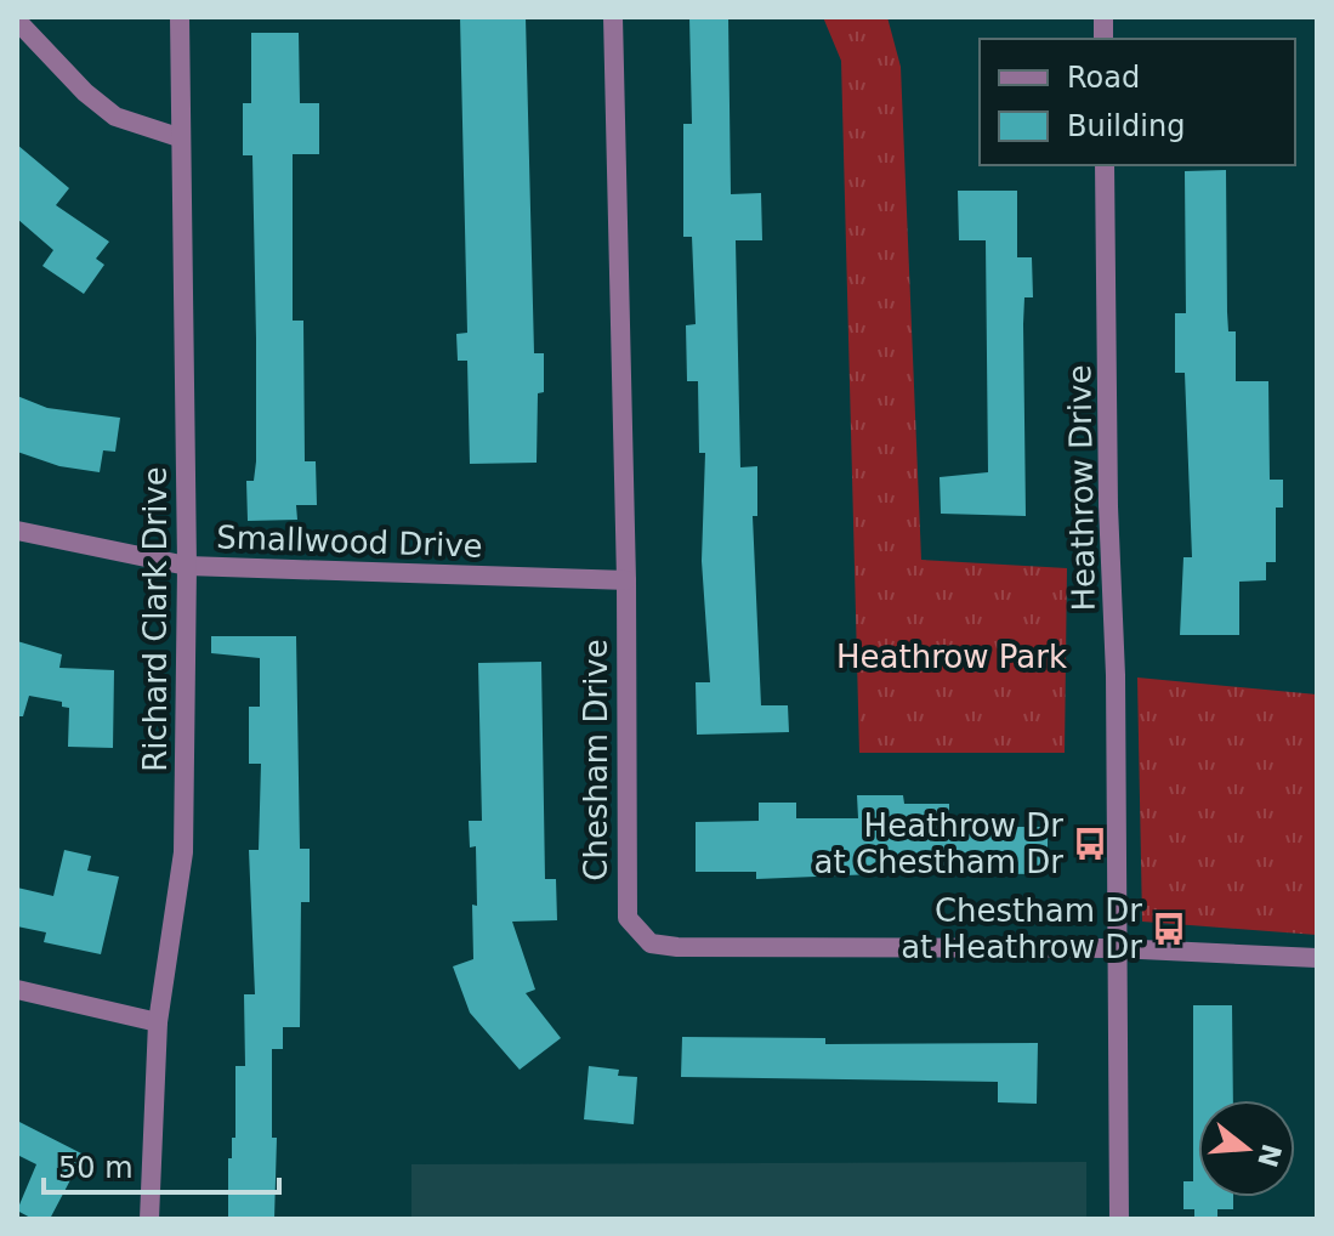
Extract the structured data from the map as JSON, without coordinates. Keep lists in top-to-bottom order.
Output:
{
  "streets": {
    "street": [
      "Heathrow Drive",
      "Smallwood Drive",
      "Richard Clark Drive",
      "Chesham Drive"
    ]
  },
  "crossings": [
    ["Heathrow Drive", "Chesham Drive"],
    ["Smallwood Drive", "Richard Clark Drive"],
    ["Smallwood Drive", "Chesham Drive"]
  ],
  "parks": ["Heathrow Park"],
  "places": {
    "bus stop": ["Heathrow Dr at Chestham Dr", "Chestham Dr at Heathrow Dr"]
  },
  "legend": ["Road", "Building"],
  "scale_bar": "50 m",
  "north": "right"
}
